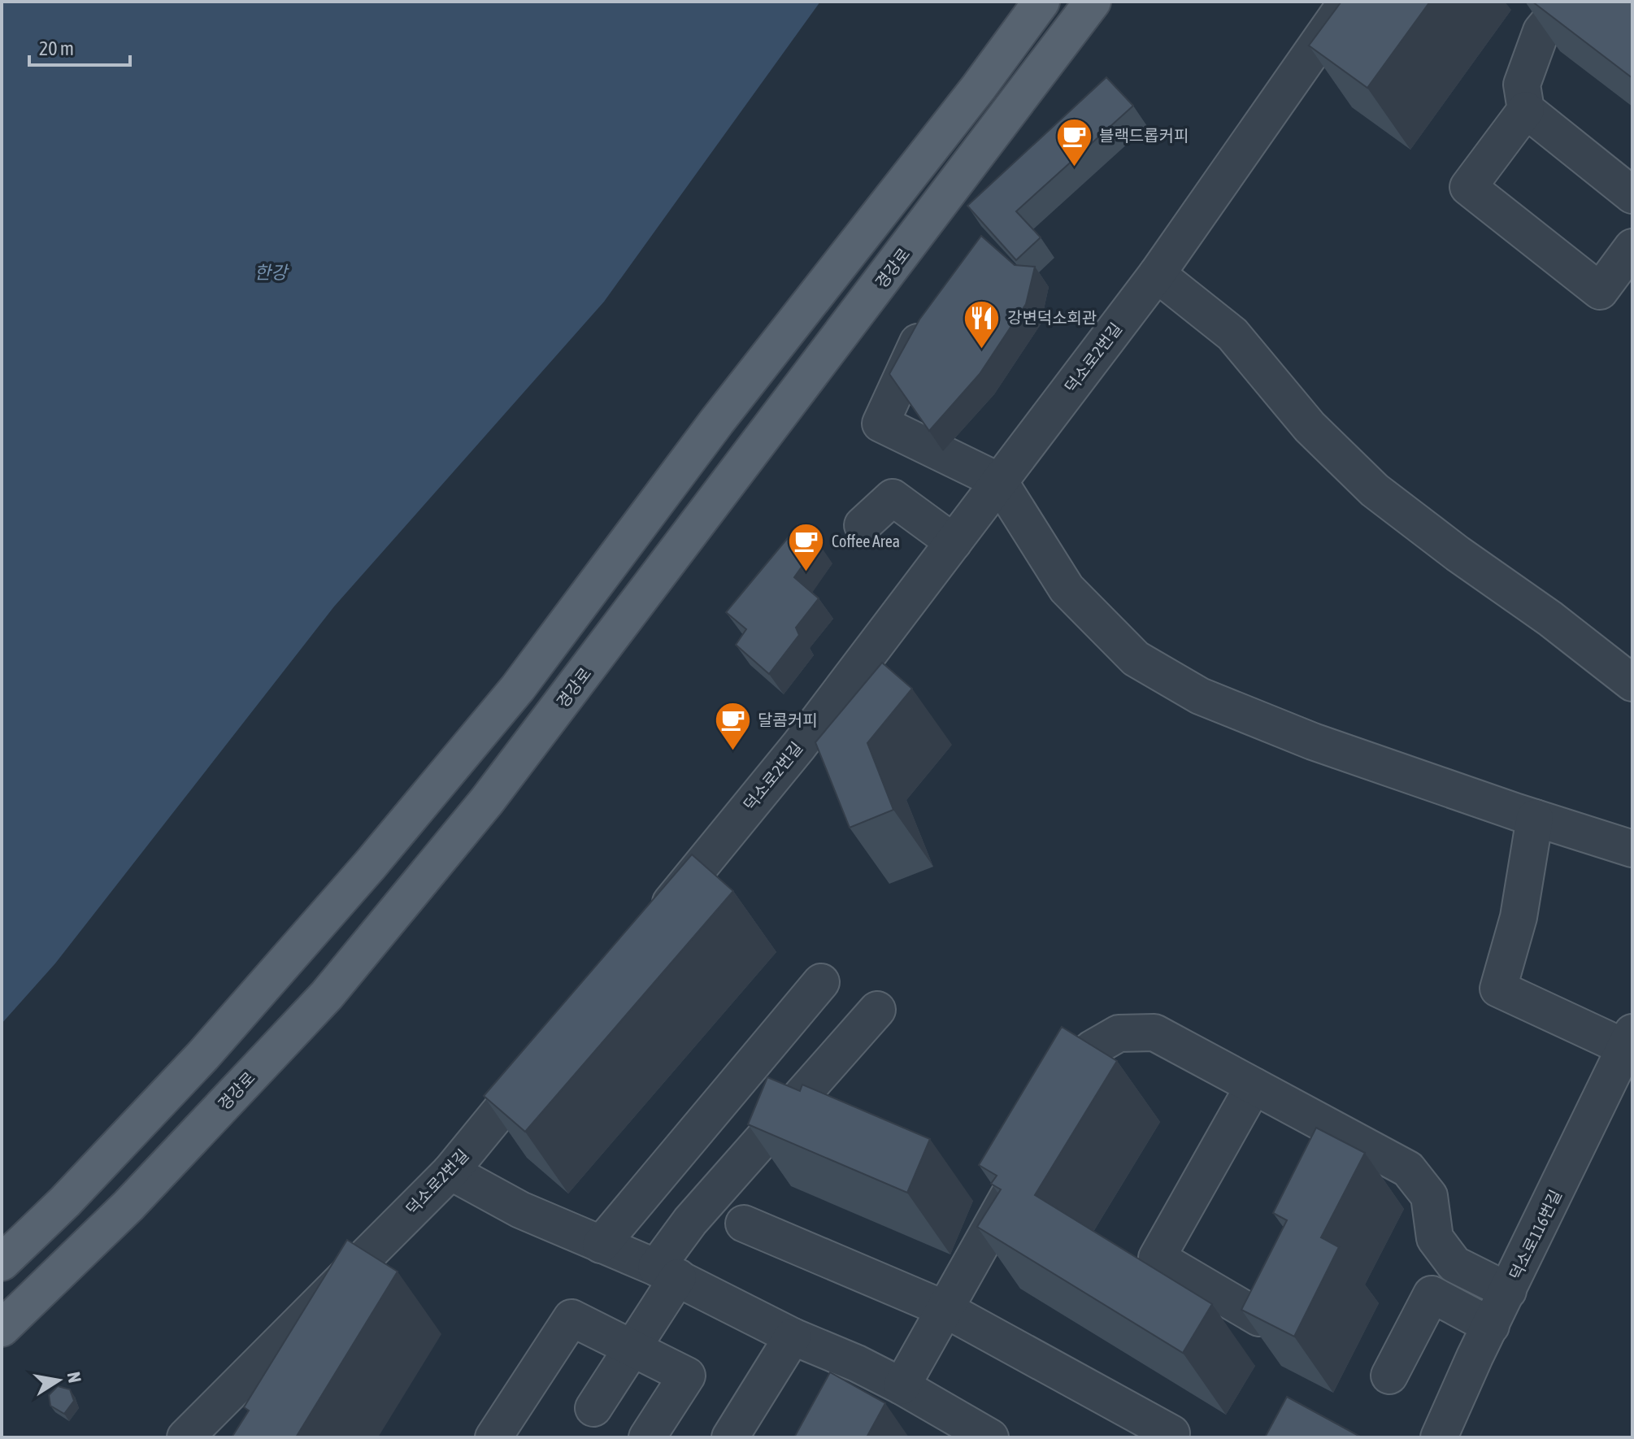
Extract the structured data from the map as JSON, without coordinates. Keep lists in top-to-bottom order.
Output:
{
  "streets": {
    "main road": ["경강로"],
    "street": ["덕소로2번길", "덕소로116번길"]
  },
  "water": ["한강"],
  "places": {
    "cafe": ["블랙드롭커피", "Coffee Area", "달콤커피"],
    "restaurant": ["강변덕소회관"]
  },
  "scale_bar": "20 m",
  "north": "right"
}
